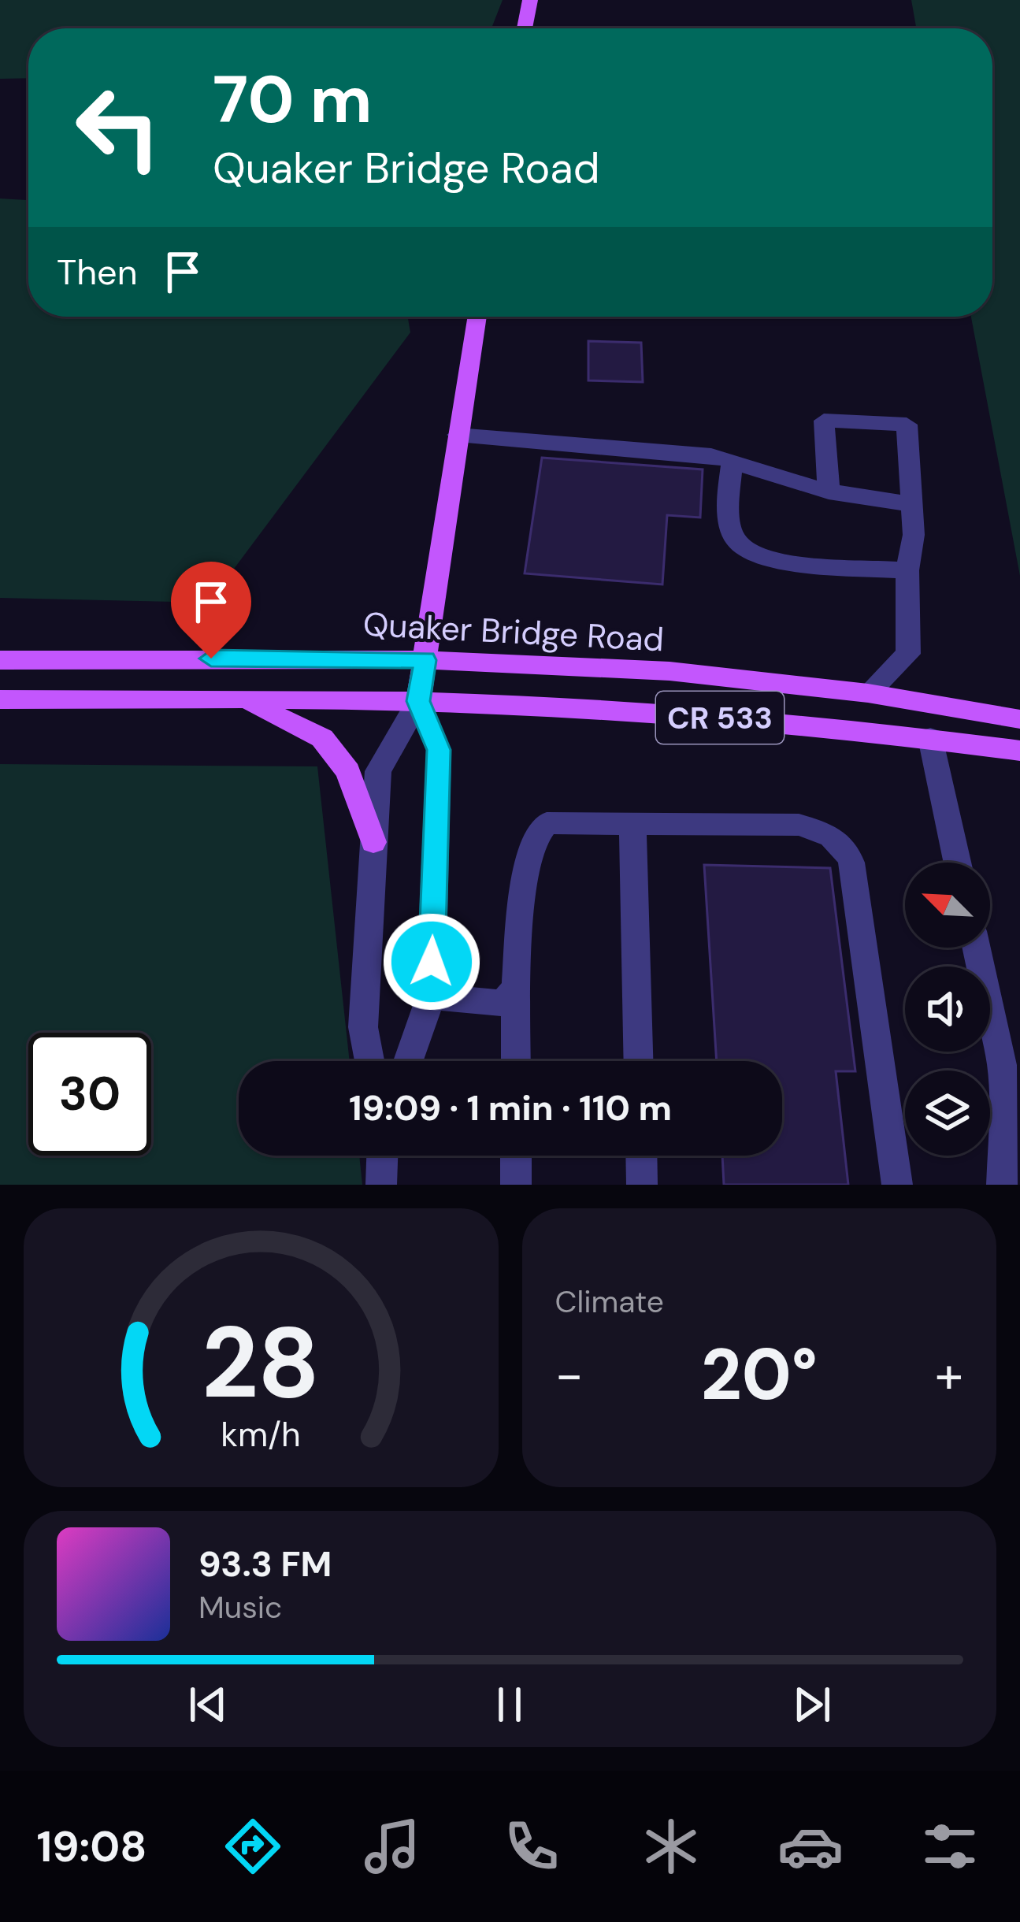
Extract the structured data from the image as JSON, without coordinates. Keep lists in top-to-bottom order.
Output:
{
  "streets": {
    "main road": ["Quaker Bridge Road", "CR 533"]
  },
  "north": "top left",
  "page": {
    "turn": ["70 m", "Quaker Bridge Road"],
    "then": "Then",
    "limit": "30",
    "trip": "19:09 · 1 min · 110 m",
    "tile": "Climate",
    "heat": ["−", "20°", "+"],
    "song": ["93.3 FM", "Music"],
    "tabs": "19:08",
    "gauge": ["28", "km/h"]
  }
}
